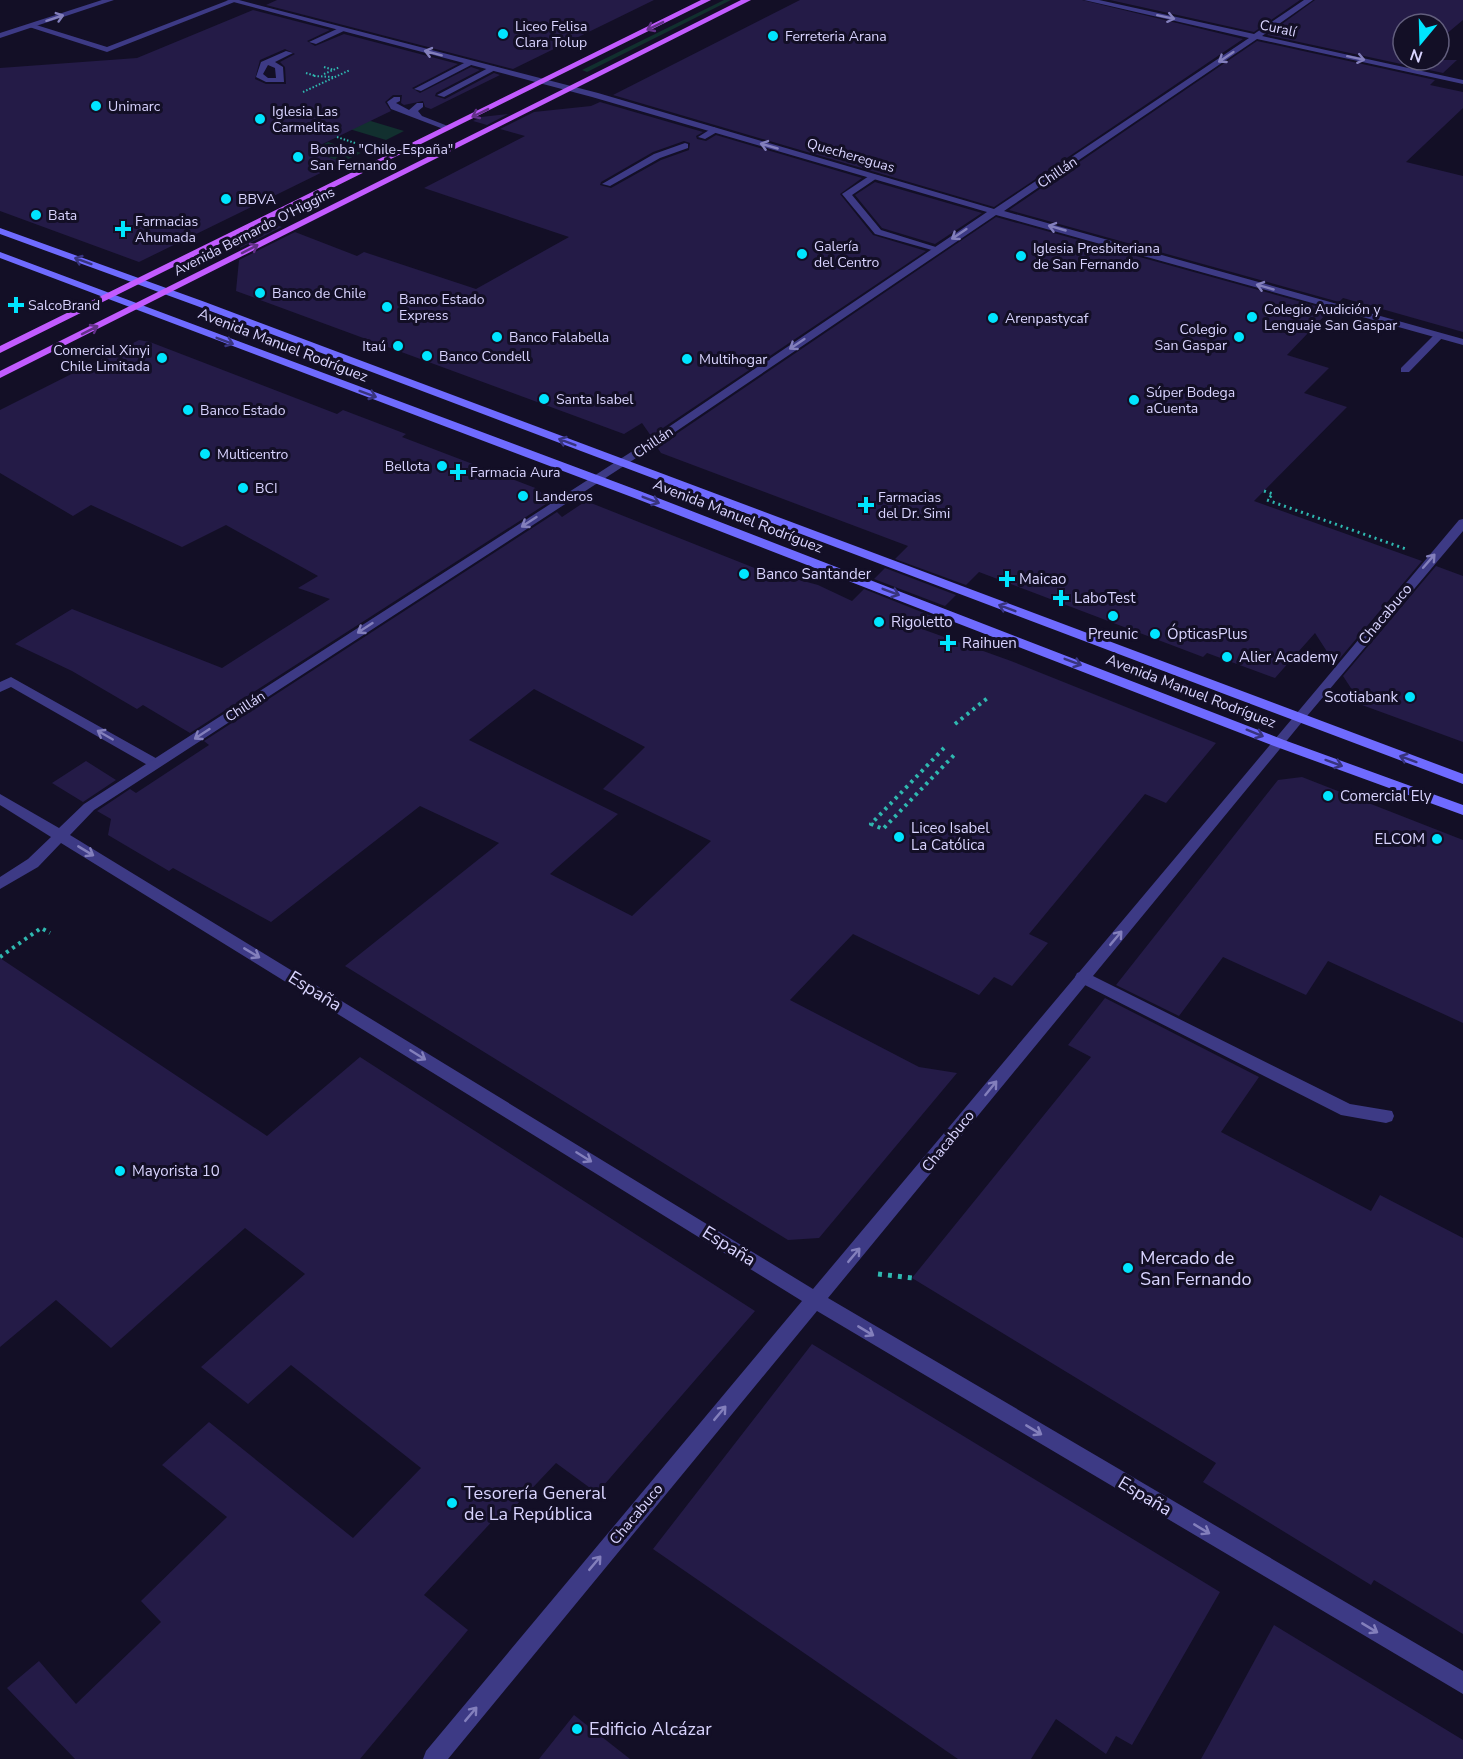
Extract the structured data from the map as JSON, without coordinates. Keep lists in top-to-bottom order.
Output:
{
  "streets": {
    "main road": ["Avenida Bernardo O'Higgins", "Avenida Manuel Rodríguez"],
    "street": [
      "Curalí",
      "Quechereguas",
      "Chillán",
      "Chacabuco",
      "España"
    ]
  },
  "crossings": [
    ["Curalí", "Chillán"],
    ["Quechereguas", "Chillán"],
    ["Quechereguas", "Avenida Bernardo O'Higgins"],
    ["Chillán", "Avenida Manuel Rodríguez"],
    ["Chillán", "España"],
    ["Avenida Bernardo O'Higgins", "Avenida Manuel Rodríguez"],
    ["Avenida Manuel Rodríguez", "Chacabuco"],
    ["Chacabuco", "España"]
  ],
  "one_way": [
    "Curalí",
    "Quechereguas",
    "Chillán",
    "Chacabuco",
    "España"
  ],
  "places": {
    "other": [
      "Liceo Felisa Clara Tolup",
      "Ferreteria Arana",
      "Unimarc",
      "Iglesia Las Carmelitas",
      "Bomba \"Chile-España\" San Fernando",
      "BBVA",
      "Bata",
      "Galería del Centro",
      "Iglesia Presbiteriana de San Fernando",
      "Banco de Chile",
      "Banco Estado Express",
      "Colegio Audición y Lenguaje San Gaspar",
      "Arenpastycaf",
      "Banco Falabella",
      "Colegio San Gaspar",
      "Itaú",
      "Banco Condell",
      "Comercial Xinyi Chile Limitada",
      "Multihogar",
      "Santa Isabel",
      "Súper Bodega aCuenta",
      "Banco Estado",
      "Multicentro",
      "Bellota",
      "BCI",
      "Landeros",
      "Banco Santander",
      "Preunic",
      "Rigoletto",
      "ÓpticasPlus",
      "Alier Academy",
      "Scotiabank",
      "Comercial Ely",
      "Liceo Isabel La Católica",
      "ELCOM",
      "Mayorista 10",
      "Mercado de San Fernando",
      "Tesorería General de La República",
      "Edificio Alcázar"
    ],
    "health": [
      "Farmacias Ahumada",
      "SalcoBrand",
      "Farmacia Aura",
      "Farmacias del Dr. Simi",
      "Maicao",
      "LaboTest",
      "Raihuen"
    ]
  },
  "north": "bottom"
}
